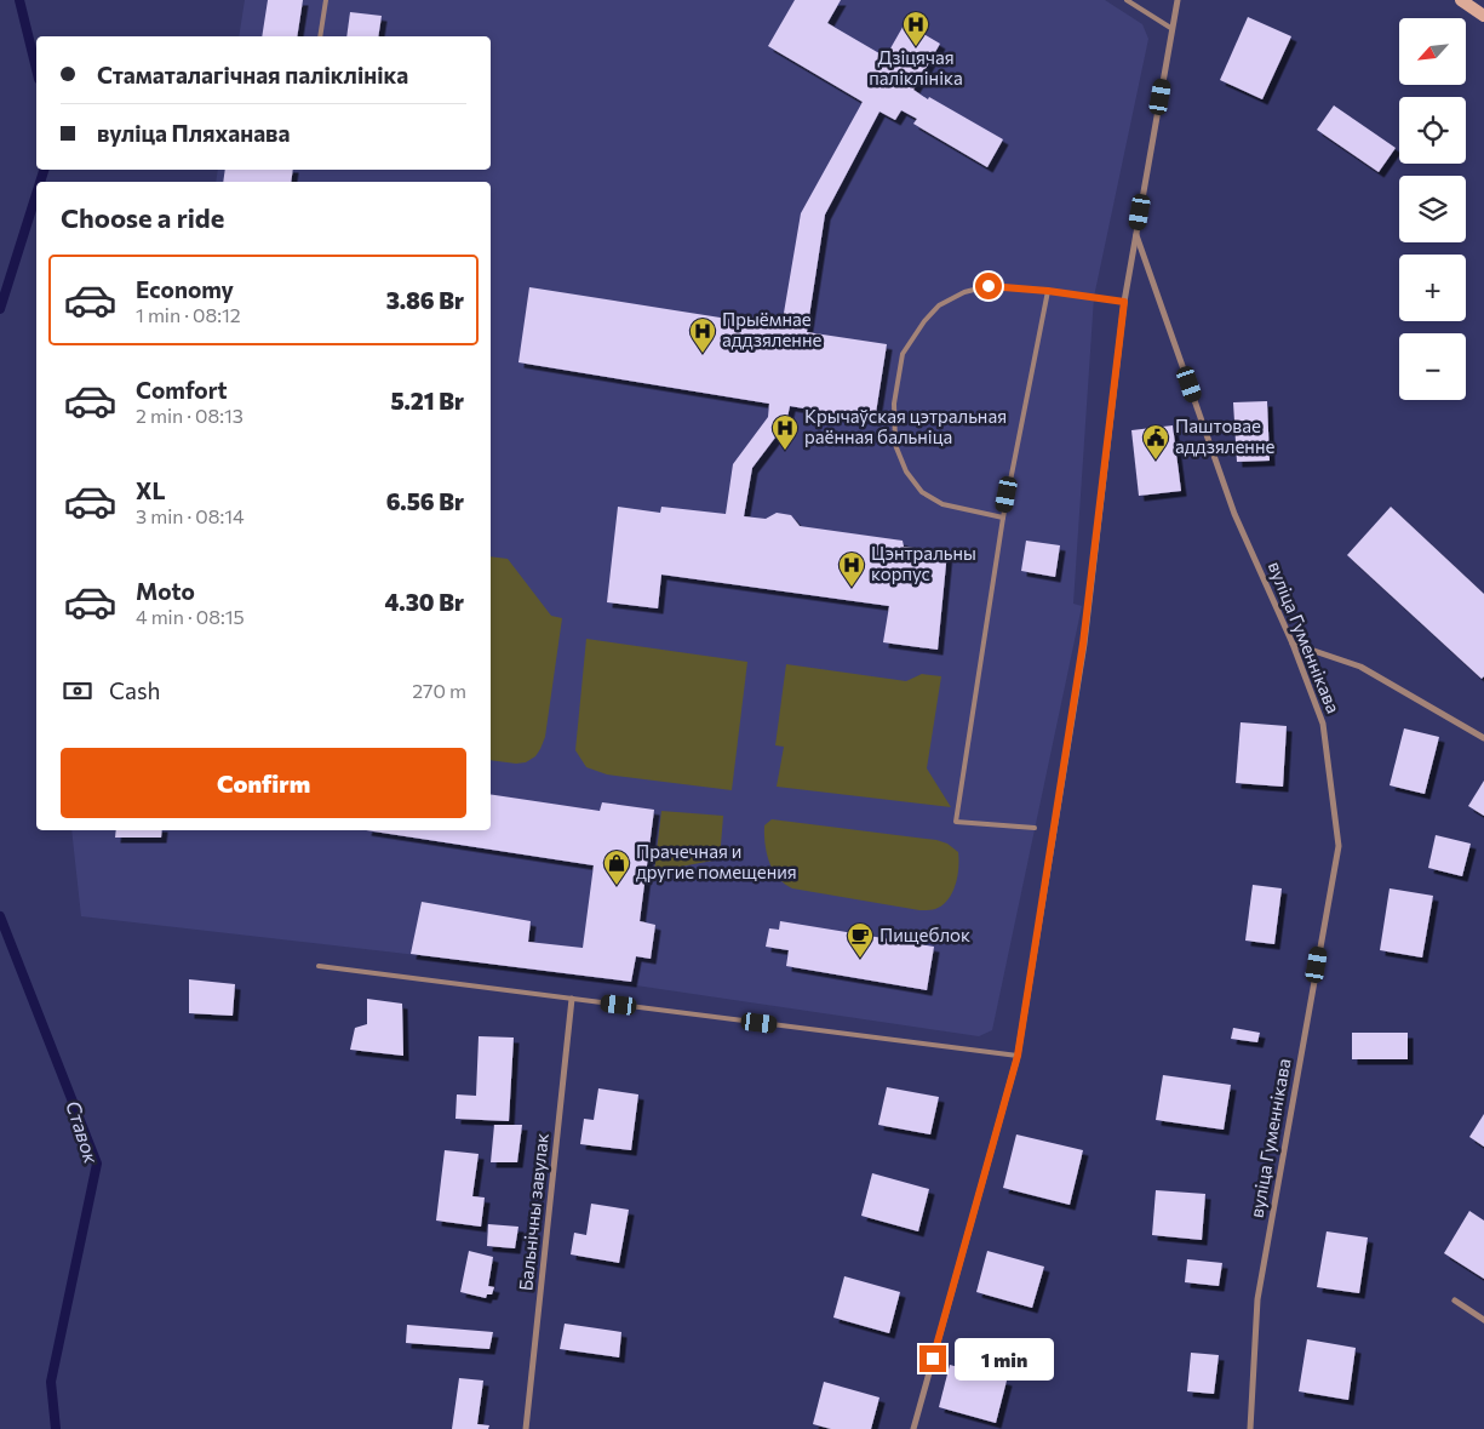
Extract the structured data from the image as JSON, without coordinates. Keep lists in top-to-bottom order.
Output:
{
  "streets": {
    "street": ["вуліца Гуменнікава", "Бальнічны завулак"]
  },
  "water": ["Ставок"],
  "places": {
    "hospital": [
      "Дзіцячая паліклініка",
      "Прыёмнае аддзяленне",
      "Крычаўская цэтральная раённая бальніца",
      "Цэнтральны корпус"
    ],
    "public building": ["Паштовае аддзяленне"],
    "shop": ["Прачечная и другие помещения"],
    "cafe": ["Пищеблок"]
  },
  "north": "bottom left",
  "page": {
    "map_buttons": ["+", "−"],
    "banner": ["Стаматалагічная паліклініка", "вуліца Пляханава"],
    "heading": "Choose a ride",
    "list": [
      {
        "name": "Economy",
        "note": "1 min · 08:12",
        "value": "3.86 Br"
      },
      {
        "name": "Comfort",
        "note": "2 min · 08:13",
        "value": "5.21 Br"
      },
      {
        "name": "XL",
        "note": "3 min · 08:14",
        "value": "6.56 Br"
      },
      {
        "name": "Moto",
        "note": "4 min · 08:15",
        "value": "4.30 Br"
      }
    ],
    "pay": ["Cash", "270 m"],
    "buttons": "Confirm",
    "bubble": "1 min"
  }
}
